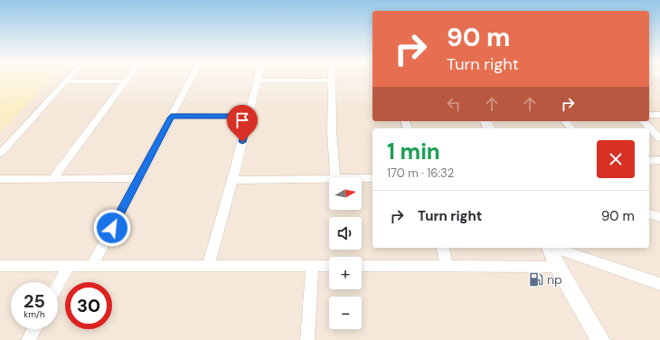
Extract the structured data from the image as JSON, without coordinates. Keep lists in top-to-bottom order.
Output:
{
  "places": {
    "fuel station": ["np"]
  },
  "north": "right",
  "page": {
    "turn": ["90 m", "Turn right"],
    "heading": ["1 min", "170 m · 16:32"],
    "map_buttons": ["+", "−"],
    "list": [
      {
        "name": "Turn right",
        "value": "90 m"
      }
    ],
    "speed": "25 km/h",
    "limit": "30"
  }
}
